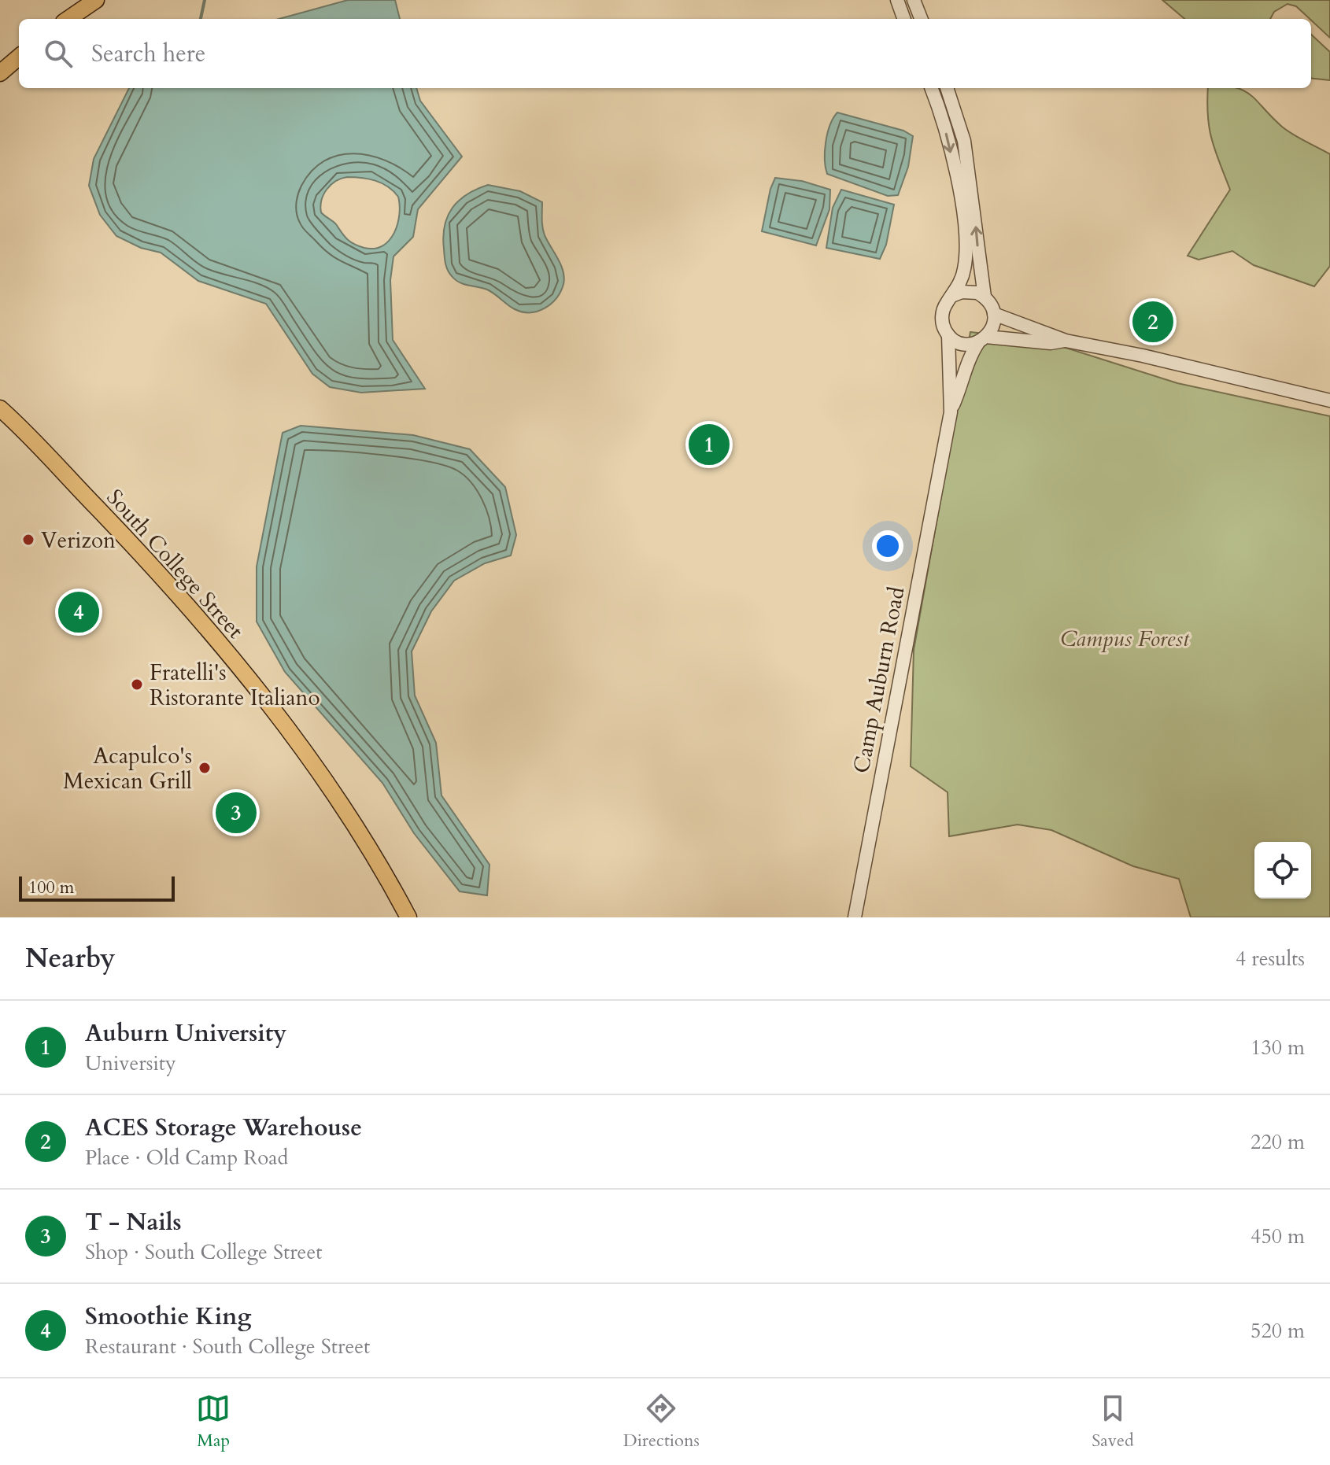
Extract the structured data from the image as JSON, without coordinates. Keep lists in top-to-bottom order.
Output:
{
  "streets": {
    "main road": ["South College Street"],
    "street": ["Camp Auburn Road"]
  },
  "parks": ["Campus Forest"],
  "places": ["Verizon", "Fratelli's Ristorante Italiano", "Acapulco's Mexican Grill"],
  "scale_bar": "100 m",
  "page": {
    "search": "Search here",
    "pins": [
      "2",
      "1",
      "4",
      "3"
    ],
    "scale": "100 m",
    "heading": ["Nearby", "4 results"],
    "list": [
      {
        "mark": "1",
        "name": "Auburn University",
        "note": "University",
        "value": "130 m"
      },
      {
        "mark": "2",
        "name": "ACES Storage Warehouse",
        "note": "Place · Old Camp Road",
        "value": "220 m"
      },
      {
        "mark": "3",
        "name": "T - Nails",
        "note": "Shop · South College Street",
        "value": "450 m"
      },
      {
        "mark": "4",
        "name": "Smoothie King",
        "note": "Restaurant · South College Street",
        "value": "520 m"
      }
    ],
    "nav": ["Map", "Directions", "Saved"]
  }
}
